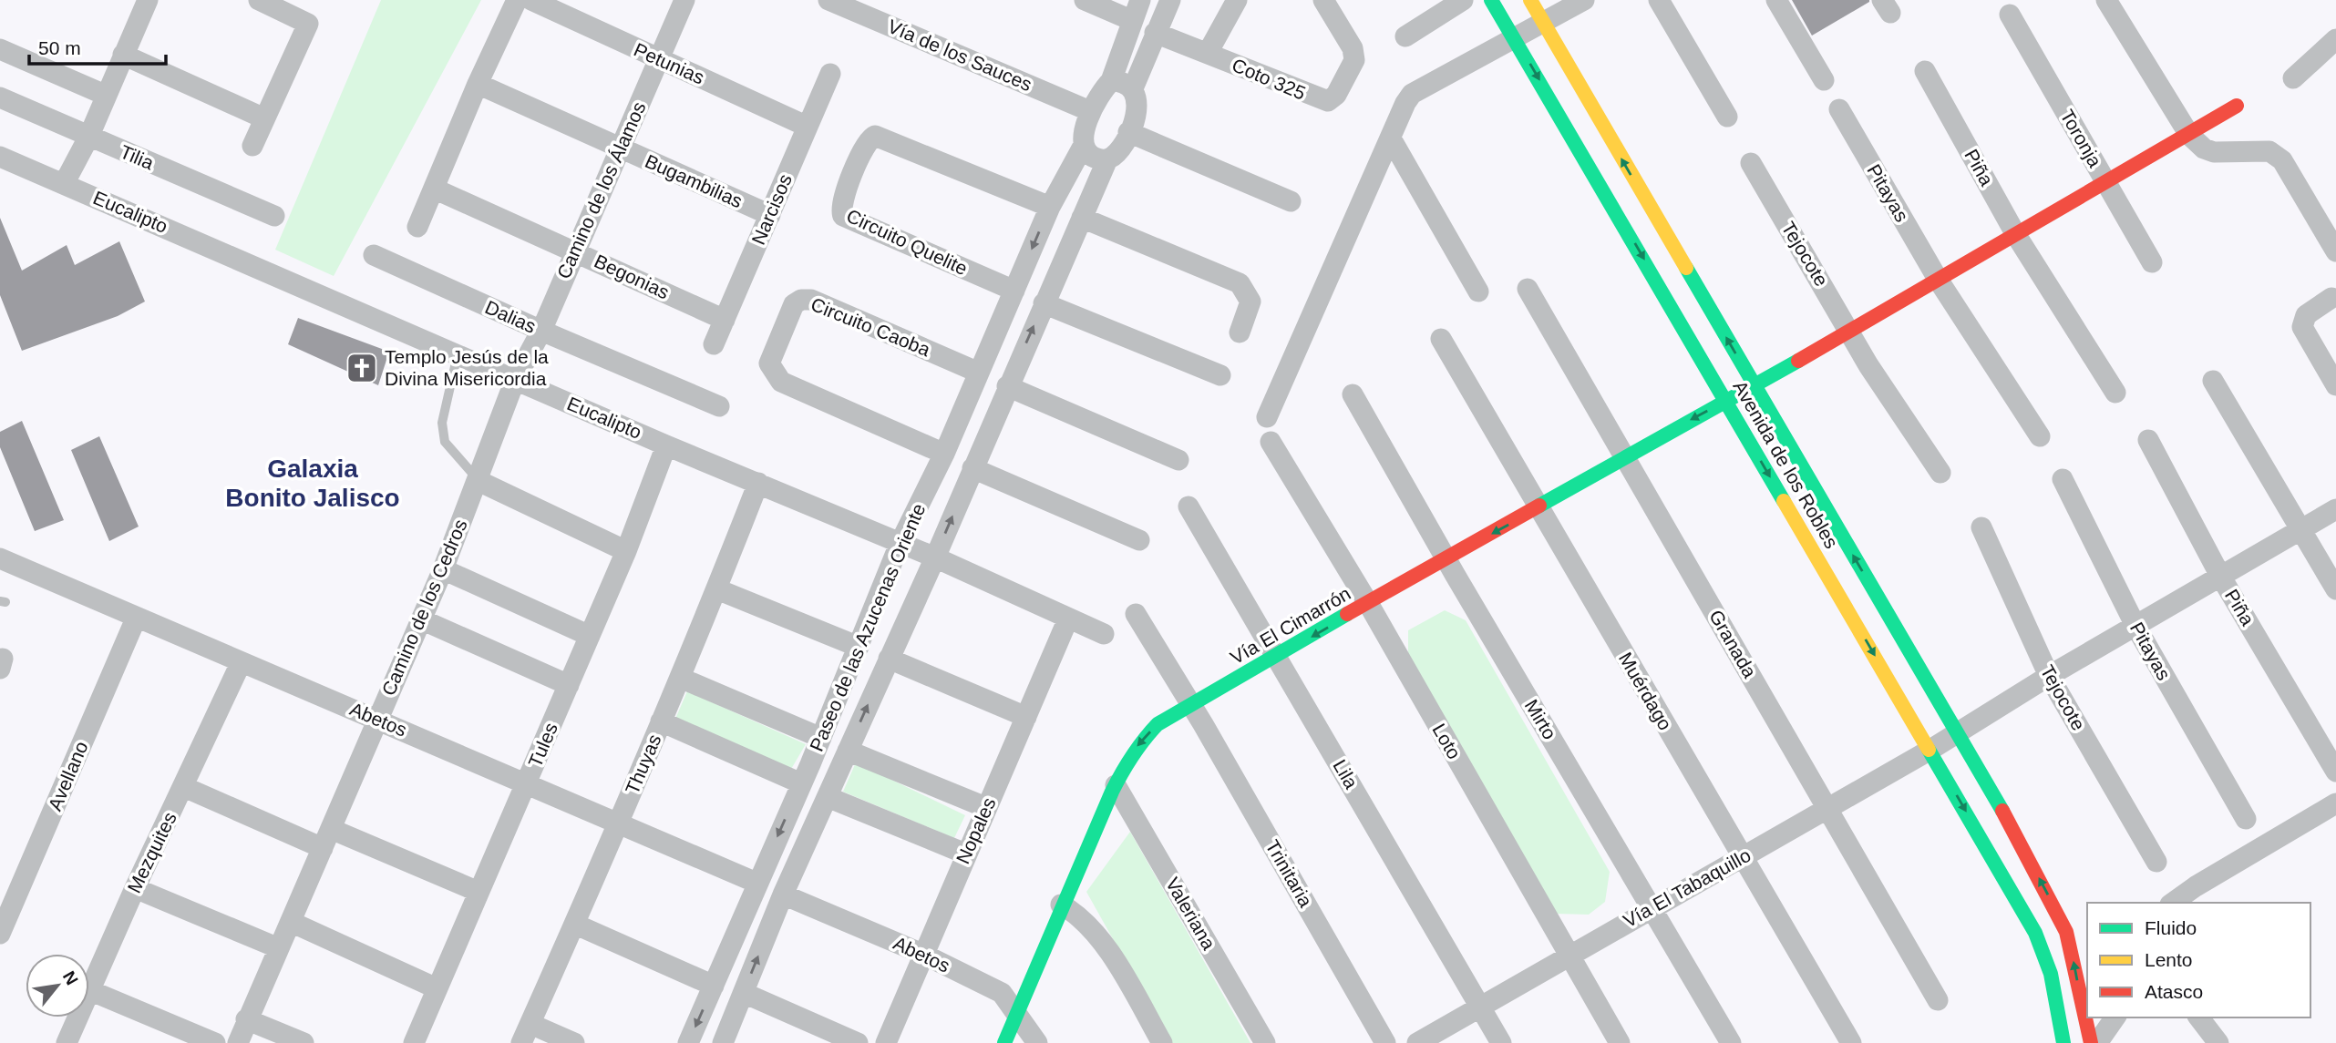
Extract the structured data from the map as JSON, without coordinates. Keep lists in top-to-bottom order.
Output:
{
  "streets": {
    "street": [
      "Vía de los Sauces",
      "Petunias",
      "Coto 325",
      "Toronja",
      "Tilia",
      "Piña",
      "Bugambilias",
      "Camino de los Álamos",
      "Pitayas",
      "Narcisos",
      "Eucalipto",
      "Circuito Quelite",
      "Tejocote",
      "Begonias",
      "Dalias",
      "Circuito Caoba",
      "Avenida de los Robles",
      "Camino de los Cedros",
      "Vía El Cimarrón",
      "Paseo de las Azucenas Oriente",
      "Granada",
      "Muérdago",
      "Abetos",
      "Mirto",
      "Loto",
      "Tules",
      "Thuyas",
      "Lila",
      "Avellano",
      "Nopales",
      "Mezquites",
      "Trinitaria",
      "Vía El Tabaquillo",
      "Valeriana"
    ]
  },
  "crossings": [
    ["Vía de los Sauces", "Paseo de las Azucenas Oriente"],
    ["Petunias", "Camino de los Álamos"],
    ["Petunias", "Narcisos"],
    ["Toronja", "Vía El Cimarrón"],
    ["Piña", "Vía El Cimarrón"],
    ["Piña", "Vía El Tabaquillo"],
    ["Bugambilias", "Camino de los Álamos"],
    ["Bugambilias", "Narcisos"],
    ["Camino de los Álamos", "Eucalipto"],
    ["Camino de los Álamos", "Begonias"],
    ["Camino de los Álamos", "Dalias"],
    ["Camino de los Álamos", "Camino de los Cedros"],
    ["Pitayas", "Vía El Cimarrón"],
    ["Pitayas", "Vía El Tabaquillo"],
    ["Narcisos", "Begonias"],
    ["Eucalipto", "Camino de los Cedros"],
    ["Eucalipto", "Paseo de las Azucenas Oriente"],
    ["Eucalipto", "Tules"],
    ["Eucalipto", "Thuyas"],
    ["Eucalipto", "Nopales"],
    ["Circuito Quelite", "Paseo de las Azucenas Oriente"],
    ["Tejocote", "Vía El Cimarrón"],
    ["Tejocote", "Vía El Tabaquillo"],
    ["Circuito Caoba", "Paseo de las Azucenas Oriente"],
    ["Avenida de los Robles", "Vía El Cimarrón"],
    ["Avenida de los Robles", "Vía El Tabaquillo"],
    ["Camino de los Cedros", "Abetos"],
    ["Vía El Cimarrón", "Granada"],
    ["Vía El Cimarrón", "Muérdago"],
    ["Vía El Cimarrón", "Abetos"],
    ["Vía El Cimarrón", "Mirto"],
    ["Vía El Cimarrón", "Loto"],
    ["Vía El Cimarrón", "Lila"],
    ["Vía El Cimarrón", "Trinitaria"],
    ["Vía El Cimarrón", "Valeriana"],
    ["Paseo de las Azucenas Oriente", "Abetos"],
    ["Granada", "Vía El Tabaquillo"],
    ["Muérdago", "Vía El Tabaquillo"],
    ["Abetos", "Tules"],
    ["Abetos", "Thuyas"],
    ["Abetos", "Avellano"],
    ["Abetos", "Nopales"],
    ["Abetos", "Mezquites"],
    ["Mirto", "Vía El Tabaquillo"],
    ["Loto", "Vía El Tabaquillo"],
    ["Lila", "Vía El Tabaquillo"]
  ],
  "districts": ["Galaxia Bonito Jalisco"],
  "places": {
    "church": ["Templo Jesús de la Divina Misericordia"]
  },
  "legend": ["Fluido", "Lento", "Atasco"],
  "scale_bar": "50 m",
  "north": "top right"
}
